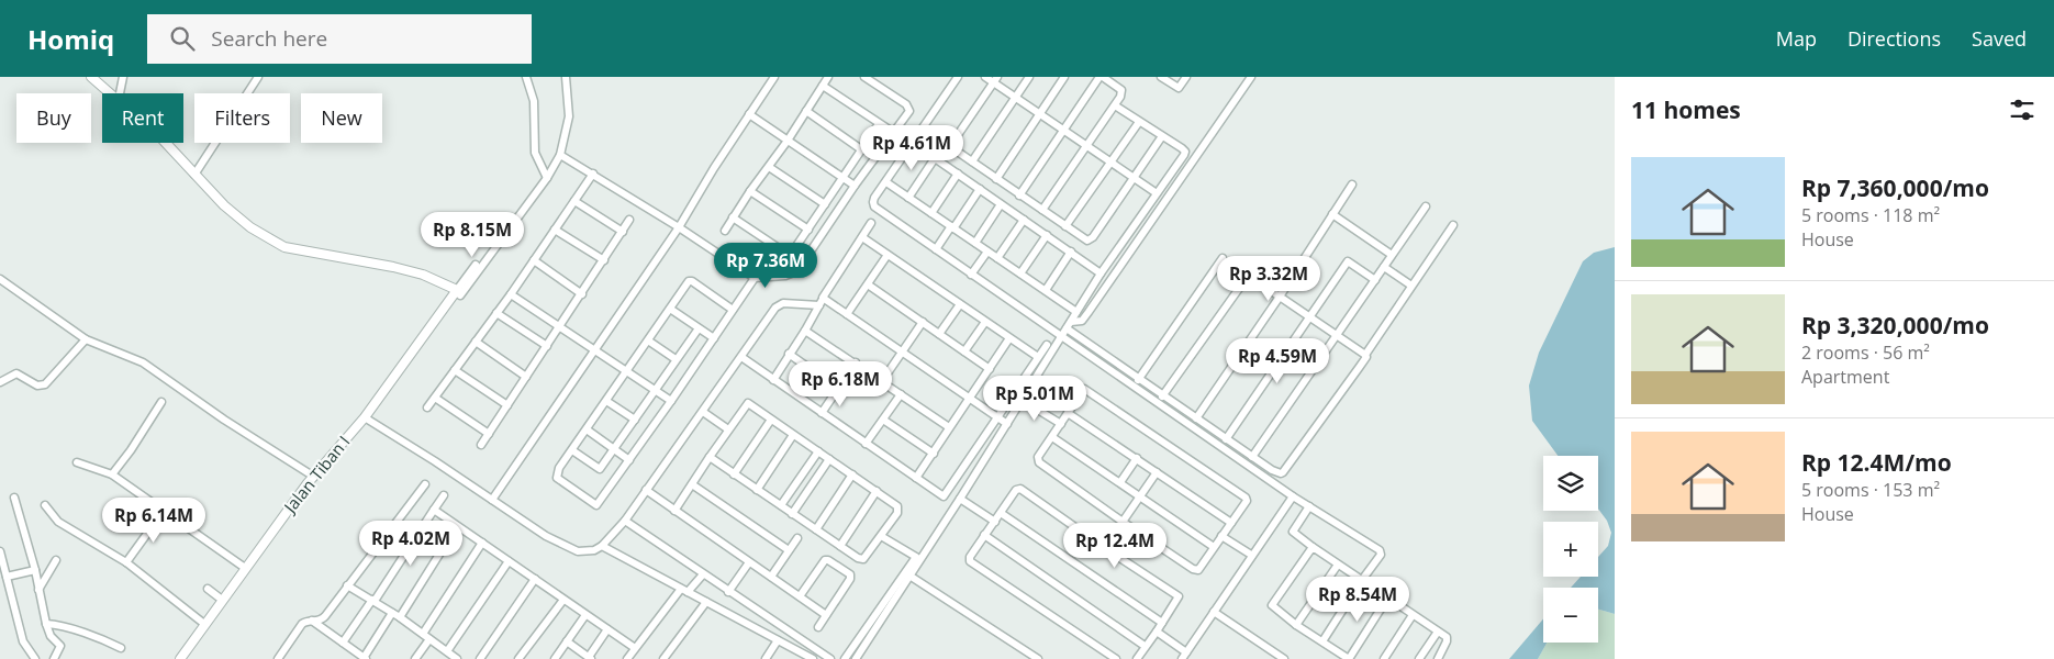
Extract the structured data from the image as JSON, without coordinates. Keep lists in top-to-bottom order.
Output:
{
  "streets": {
    "street": ["Jalan Tiban I"]
  },
  "page": {
    "header": "Homiq",
    "search": "Search here",
    "nav": ["Map", "Directions", "Saved"],
    "heading": "11 homes",
    "chip": [
      "Buy",
      "Rent",
      "Filters",
      "New"
    ],
    "price": [
      "Rp 4.61M",
      "Rp 8.15M",
      "Rp 7.36M",
      "Rp 3.32M",
      "Rp 4.59M",
      "Rp 6.18M",
      "Rp 5.01M",
      "Rp 6.14M",
      "Rp 4.02M",
      "Rp 12.4M",
      "Rp 8.54M"
    ],
    "list": [
      {
        "name": "Rp 7,360,000/mo",
        "note": "5 rooms · 118 m² · House"
      },
      {
        "name": "Rp 3,320,000/mo",
        "note": "2 rooms · 56 m² · Apartment"
      },
      {
        "name": "Rp 12.4M/mo",
        "note": "5 rooms · 153 m² · House"
      }
    ],
    "map_buttons": ["+", "−"]
  }
}
